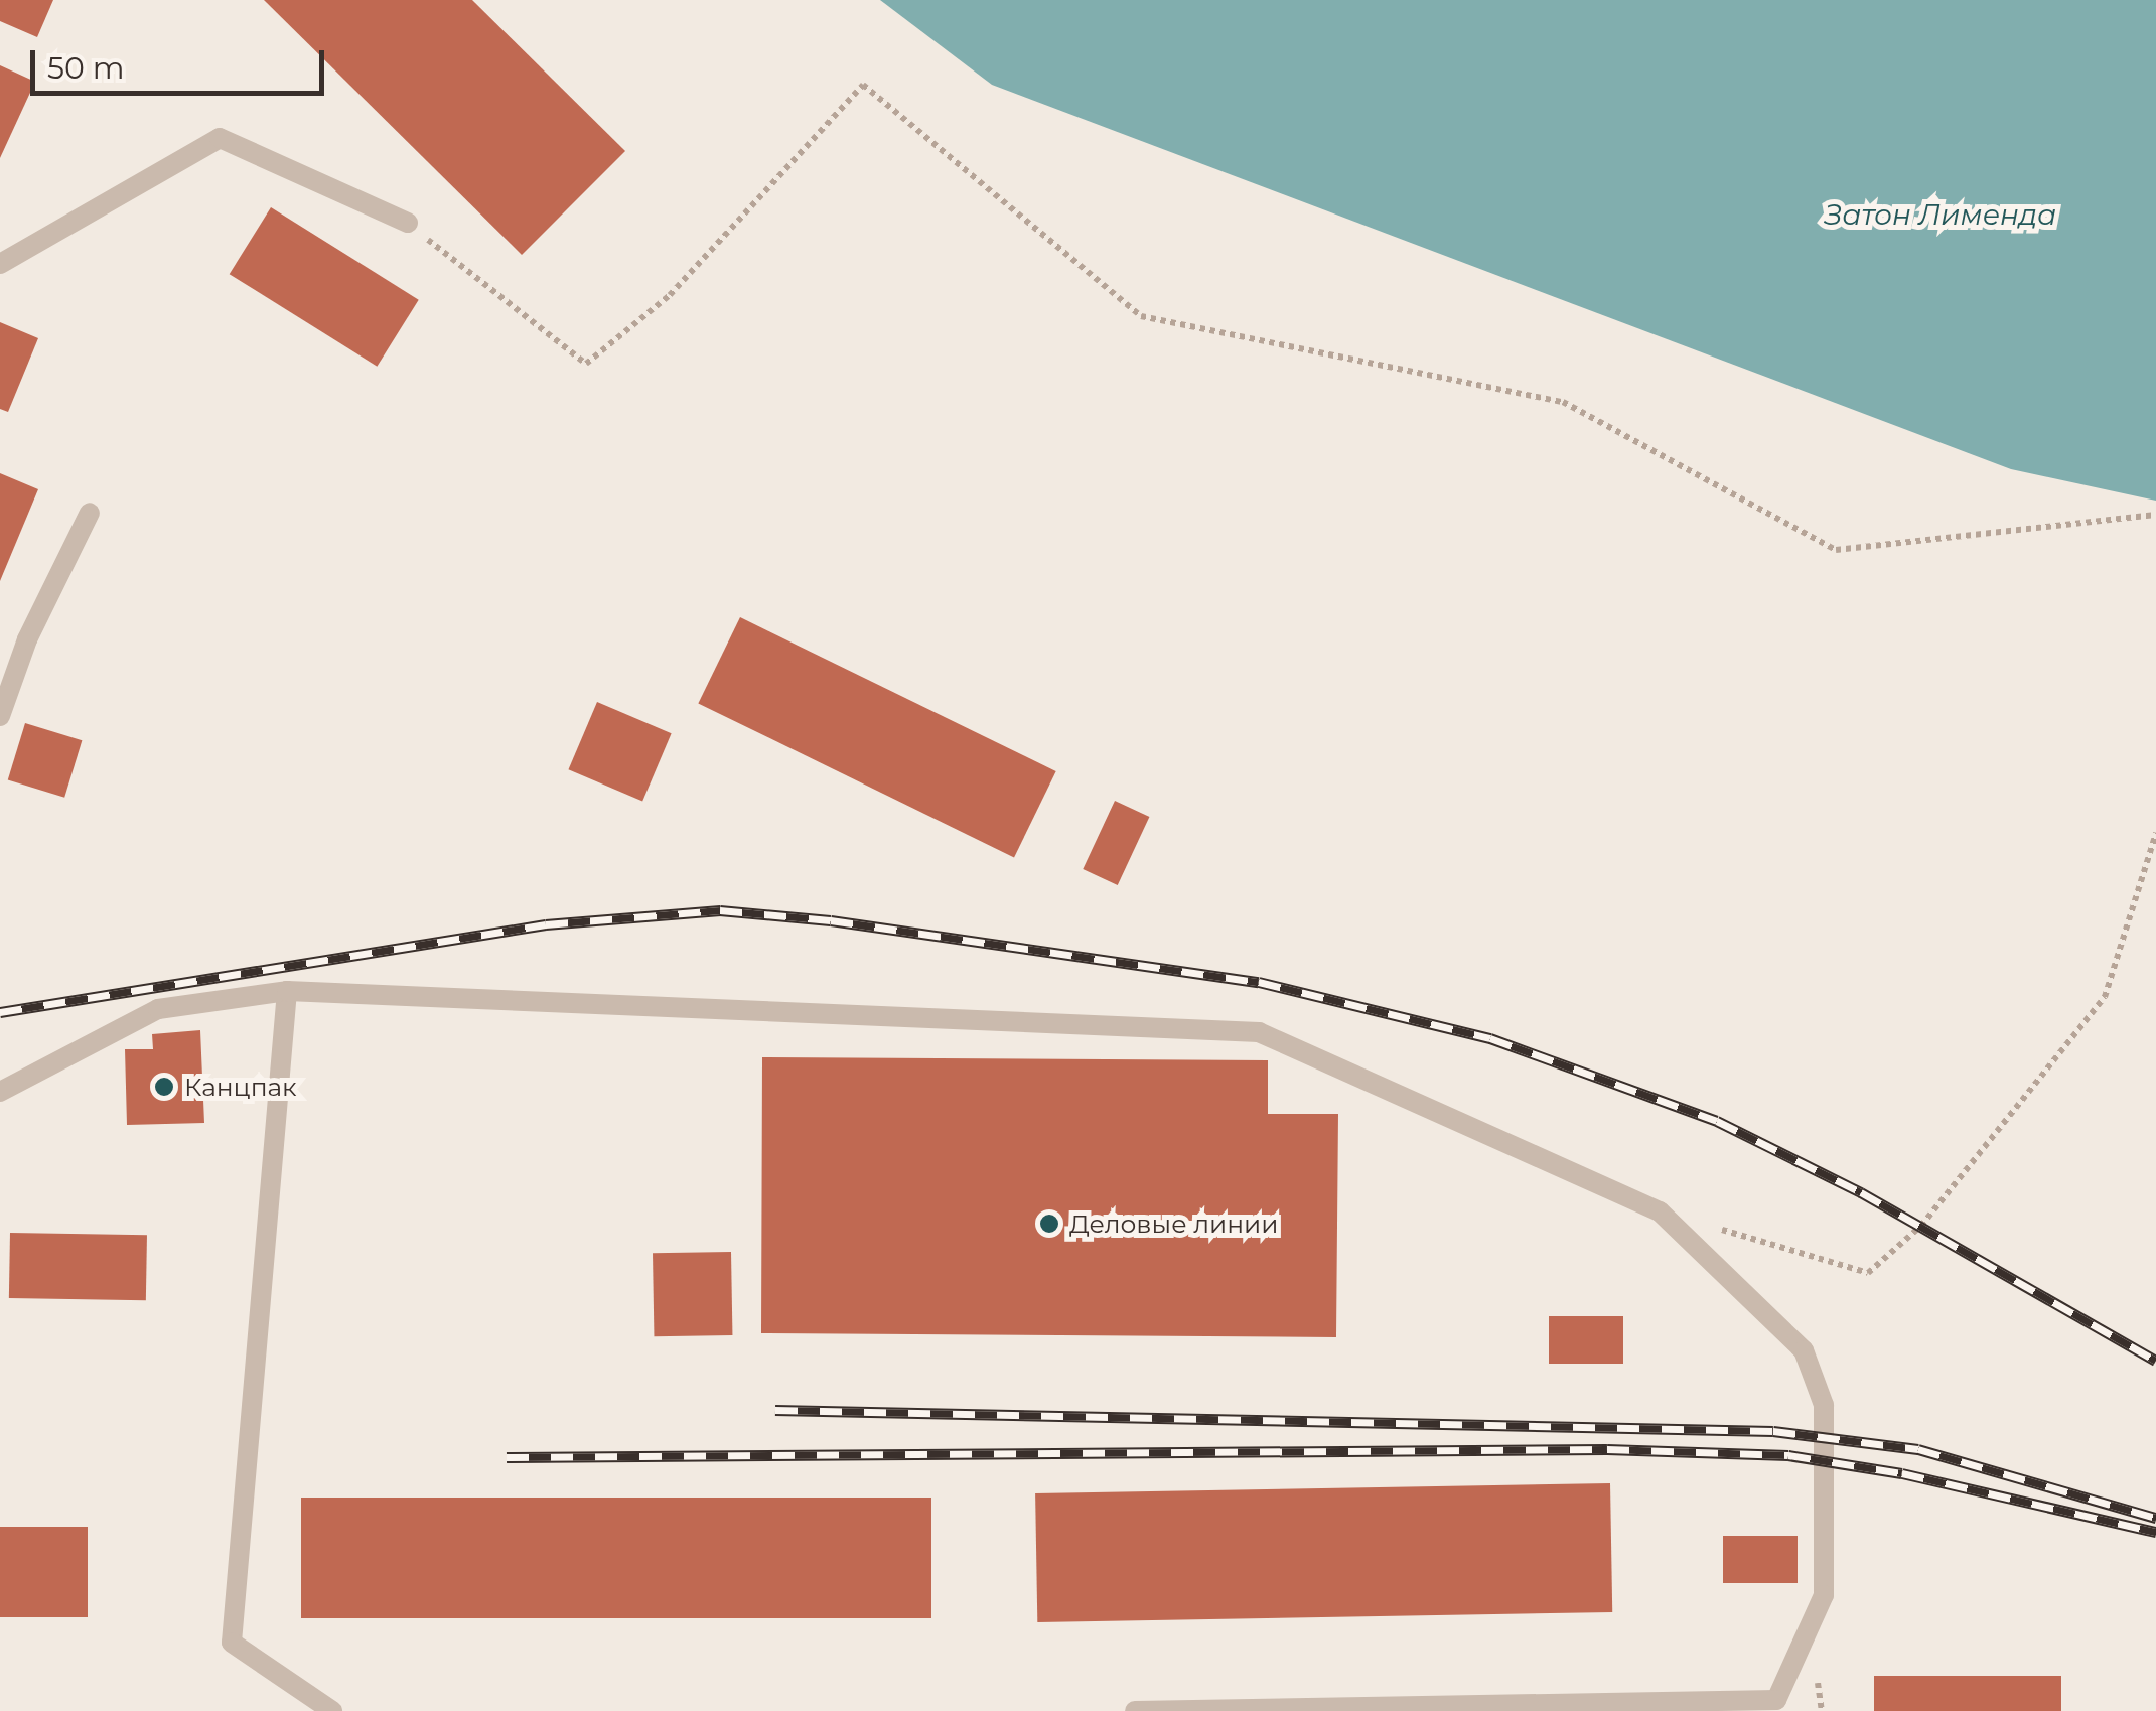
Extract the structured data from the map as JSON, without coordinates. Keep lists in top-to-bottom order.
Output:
{
  "water": ["Затон Лименда"],
  "places": ["Канцпак", "Деловые линии"],
  "scale_bar": "50 m"
}
